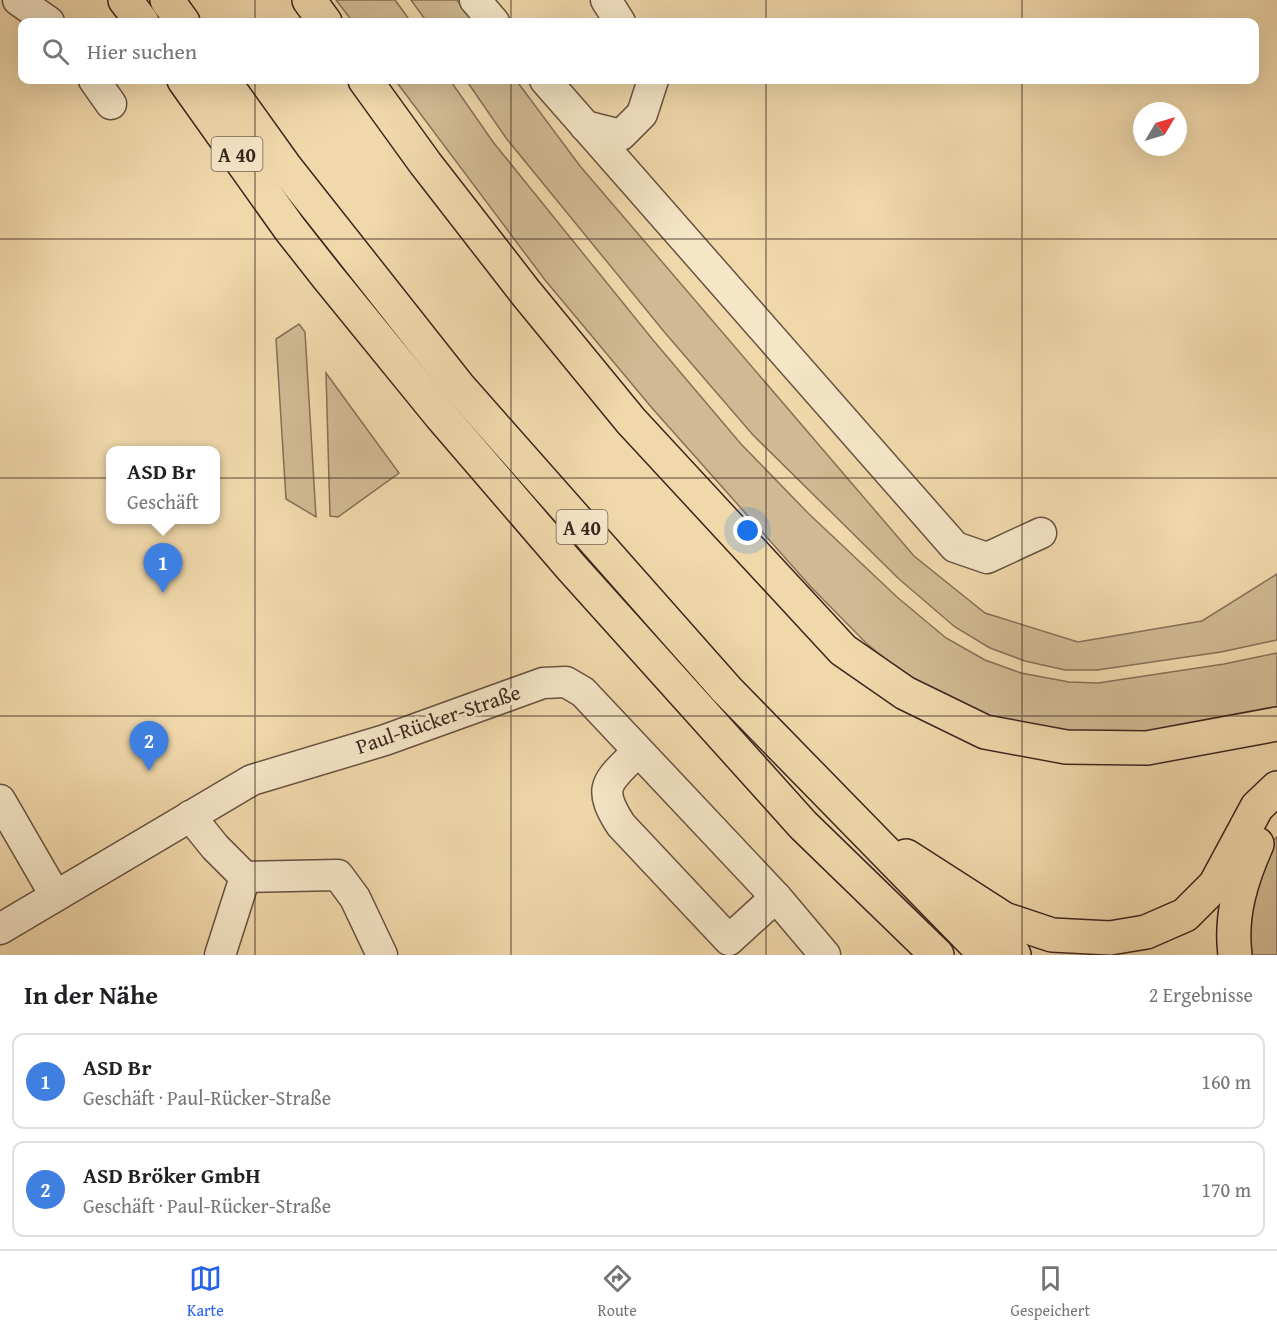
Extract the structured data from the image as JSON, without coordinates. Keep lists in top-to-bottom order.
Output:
{
  "streets": {
    "highway": ["A 40"],
    "street": ["Paul-Rücker-Straße"]
  },
  "north": "top right",
  "page": {
    "search": "Hier suchen",
    "popup": ["ASD Br", "Geschäft"],
    "pins": ["1", "2"],
    "heading": ["In der Nähe", "2 Ergebnisse"],
    "list": [
      {
        "mark": "1",
        "name": "ASD Br",
        "note": "Geschäft · Paul-Rücker-Straße",
        "value": "160 m"
      },
      {
        "mark": "2",
        "name": "ASD Bröker GmbH",
        "note": "Geschäft · Paul-Rücker-Straße",
        "value": "170 m"
      }
    ],
    "nav": ["Karte", "Route", "Gespeichert"]
  }
}
